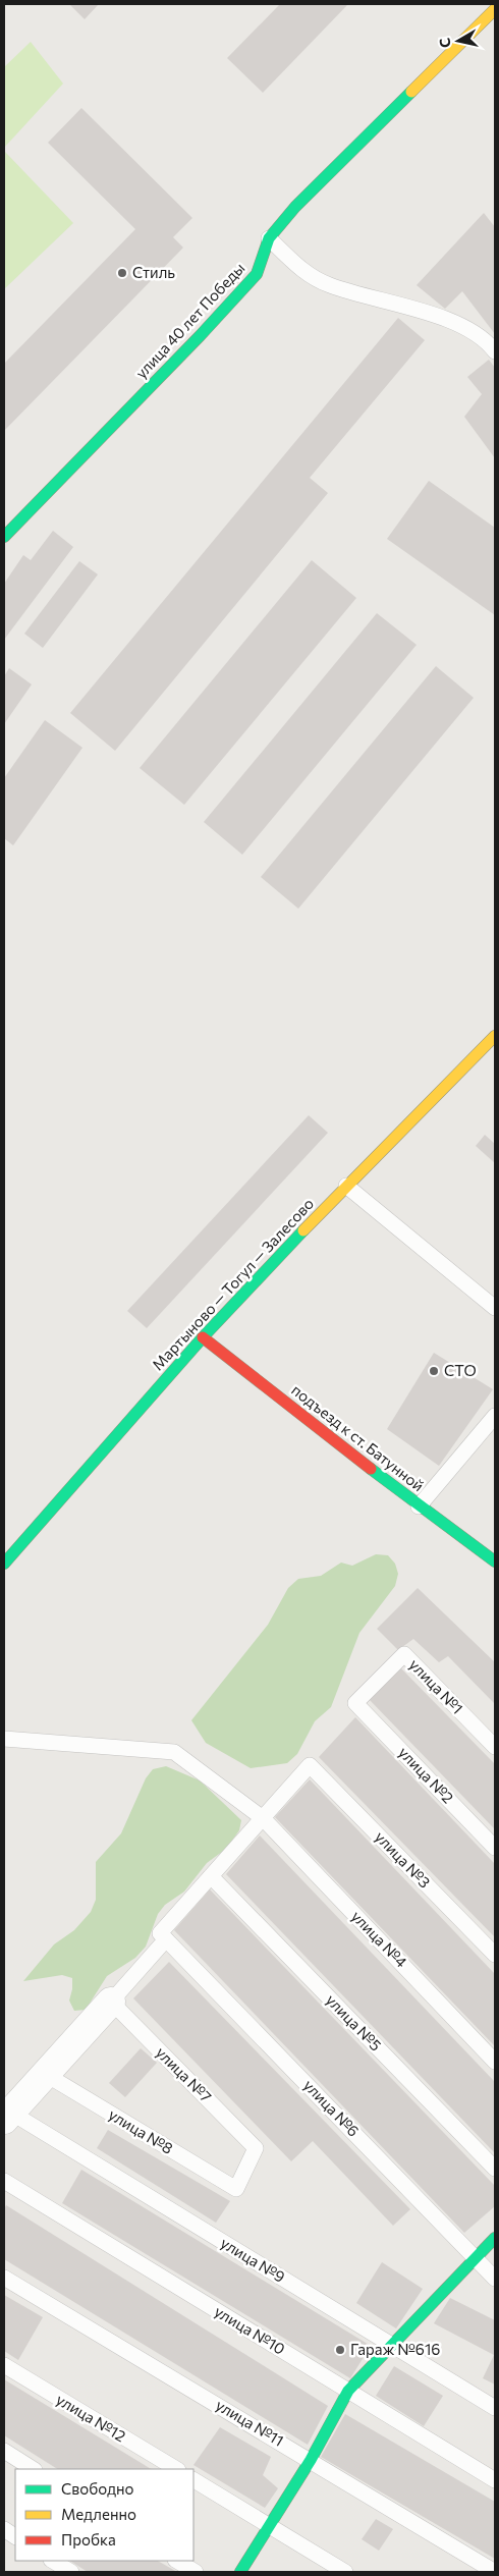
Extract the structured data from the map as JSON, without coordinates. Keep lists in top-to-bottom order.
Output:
{
  "streets": {
    "street": ["улица 40 лет Победы", "Мартыново — Тогул — Залесово", "подъезд к ст. Батунной"],
    "lane": [
      "улица №1",
      "улица №2",
      "улица №3",
      "улица №4",
      "улица №5",
      "улица №7",
      "улица №6",
      "улица №8",
      "улица №9",
      "улица №10",
      "улица №12",
      "улица №11"
    ]
  },
  "crossings": [
    ["Мартыново — Тогул — Залесово", "подъезд к ст. Батунной"],
    ["улица №1", "улица №2"],
    ["улица №3", "улица №4"],
    ["улица №7", "улица №8"]
  ],
  "places": ["Стиль", "СТО", "Гараж №616"],
  "legend": ["Свободно", "Медленно", "Пробка"],
  "north": "left"
}
